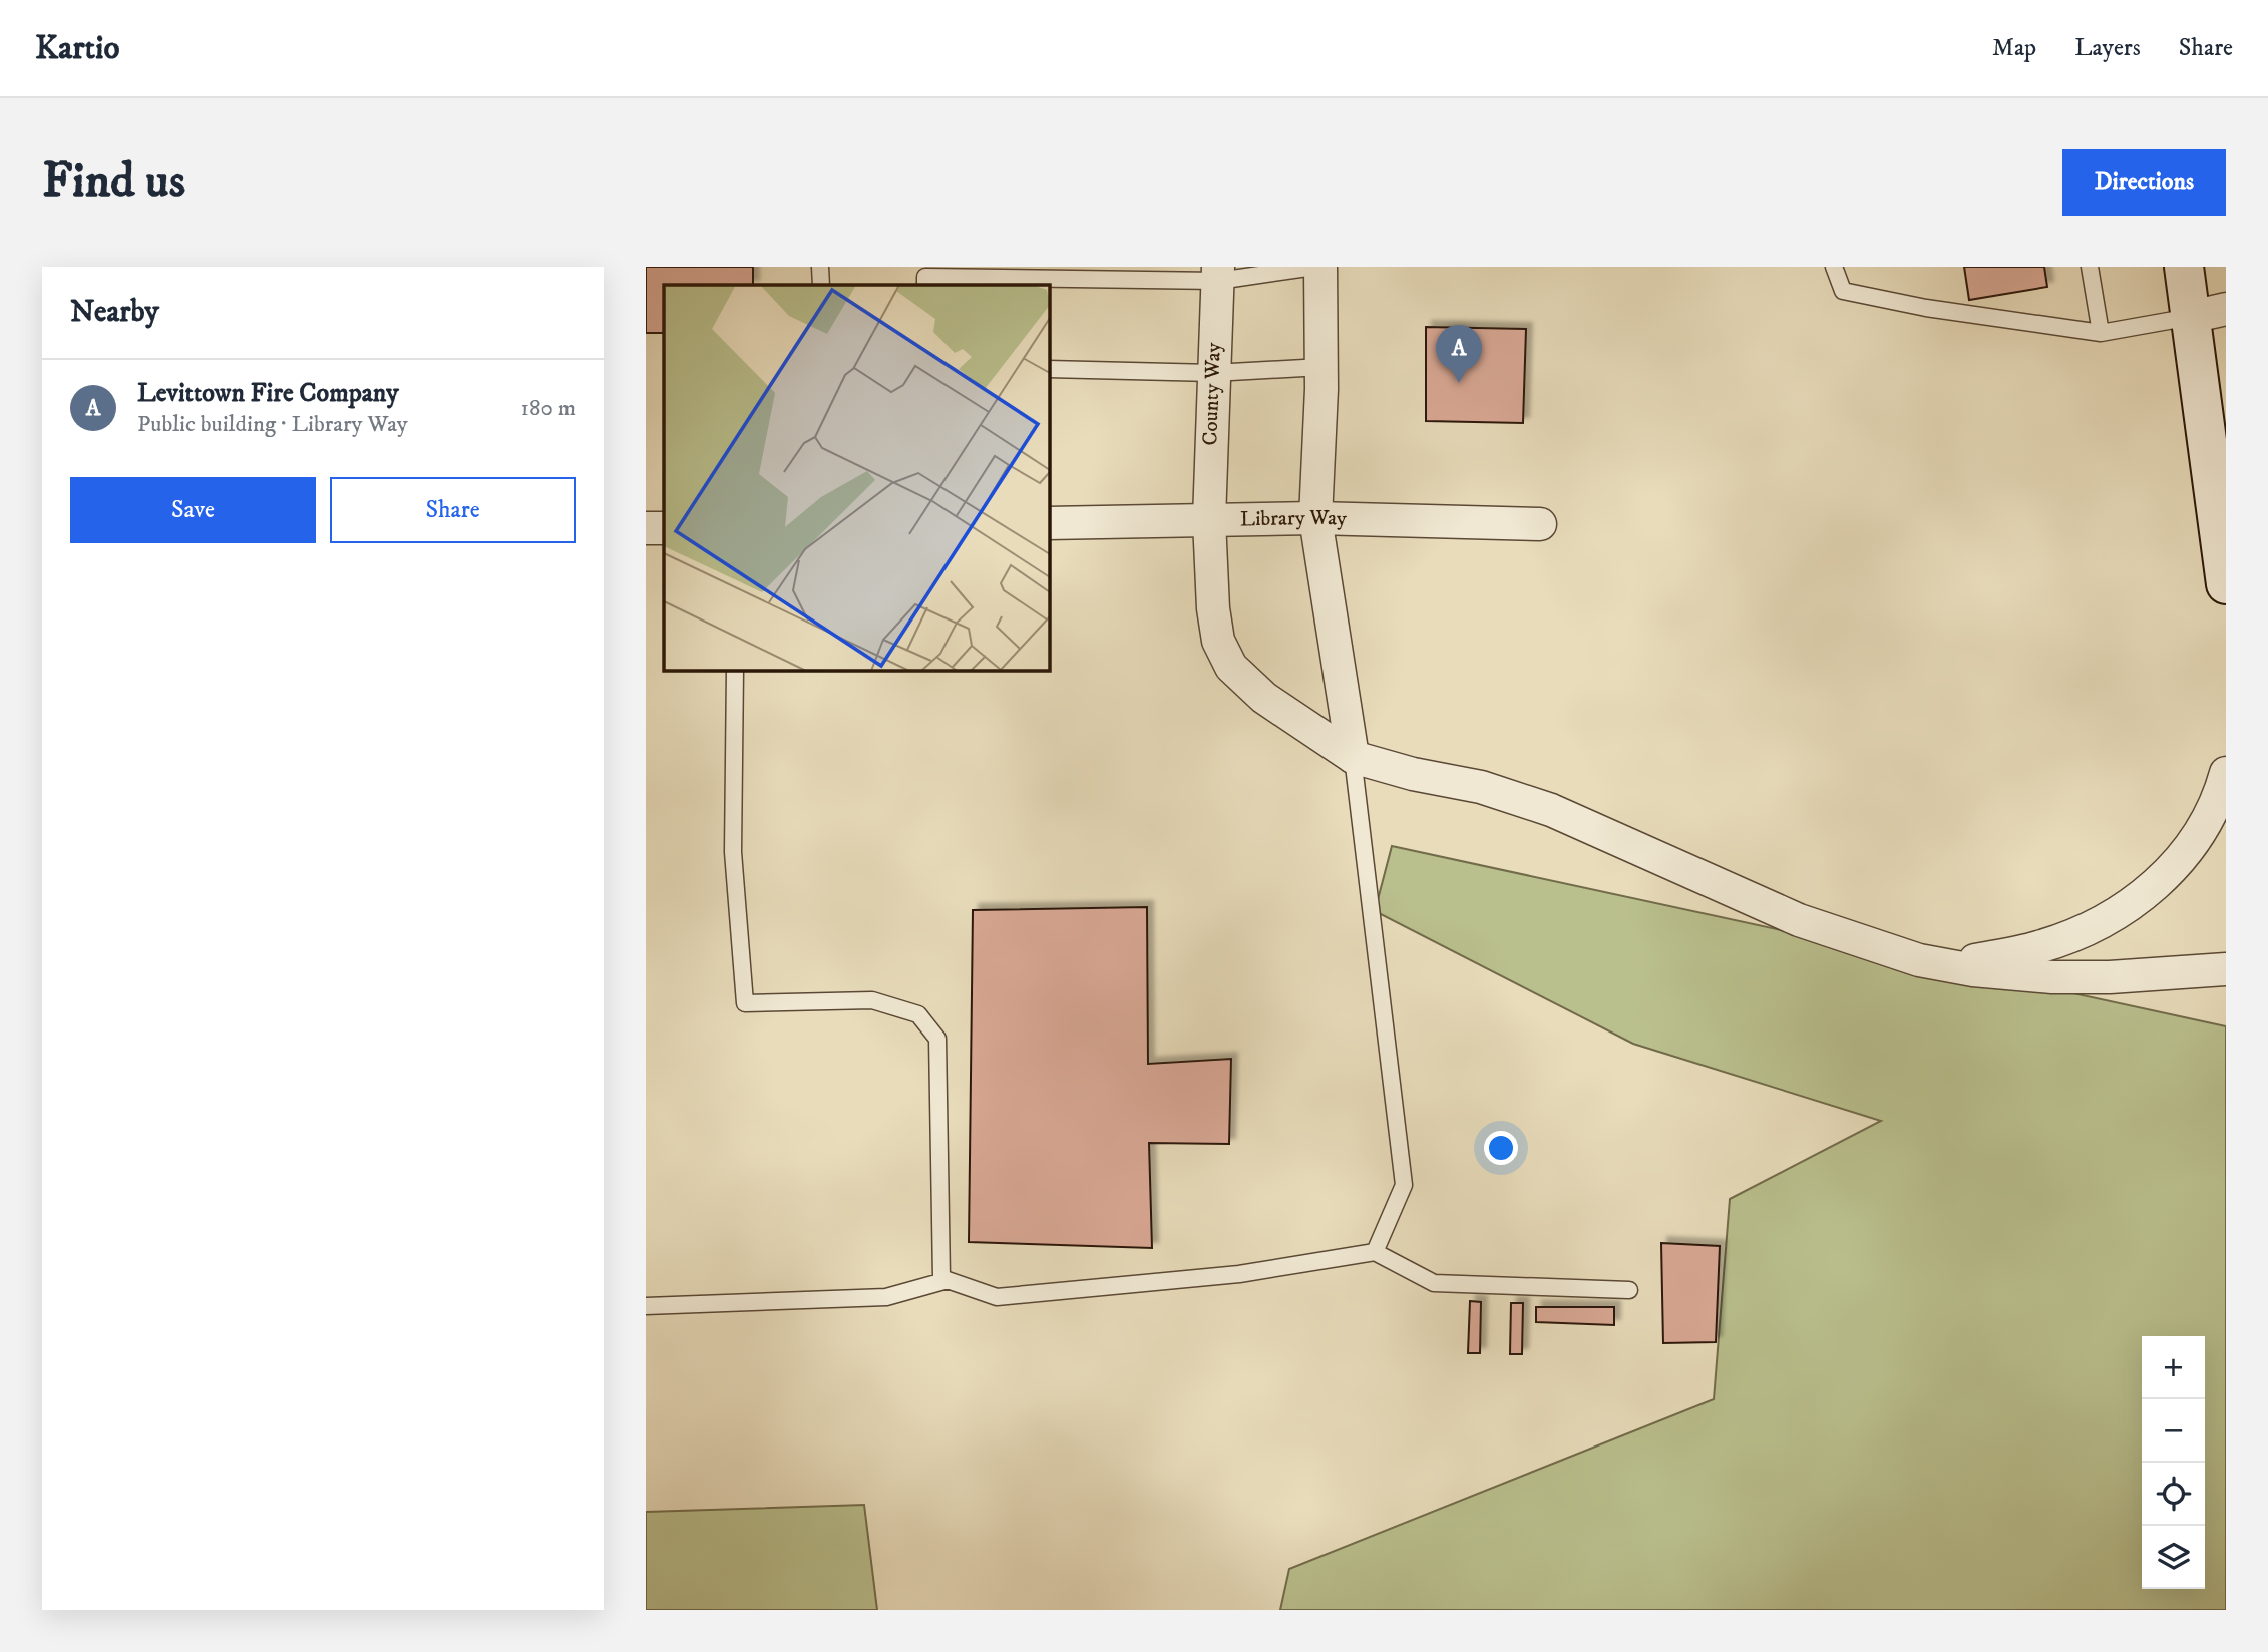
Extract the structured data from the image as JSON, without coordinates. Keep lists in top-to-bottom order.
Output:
{
  "streets": {
    "street": ["County Way", "Library Way"]
  },
  "crossings": [
    ["County Way", "Library Way"]
  ],
  "page": {
    "header": "Kartio",
    "nav": ["Map", "Layers", "Share"],
    "buttons": [
      "Directions",
      ["Save", "Share"]
    ],
    "title": "Find us",
    "heading": "Nearby",
    "pins": "A",
    "list": [
      {
        "mark": "A",
        "name": "Levittown Fire Company",
        "note": "Public building · Library Way",
        "value": "180 m"
      }
    ],
    "map_buttons": ["+", "−"]
  }
}
